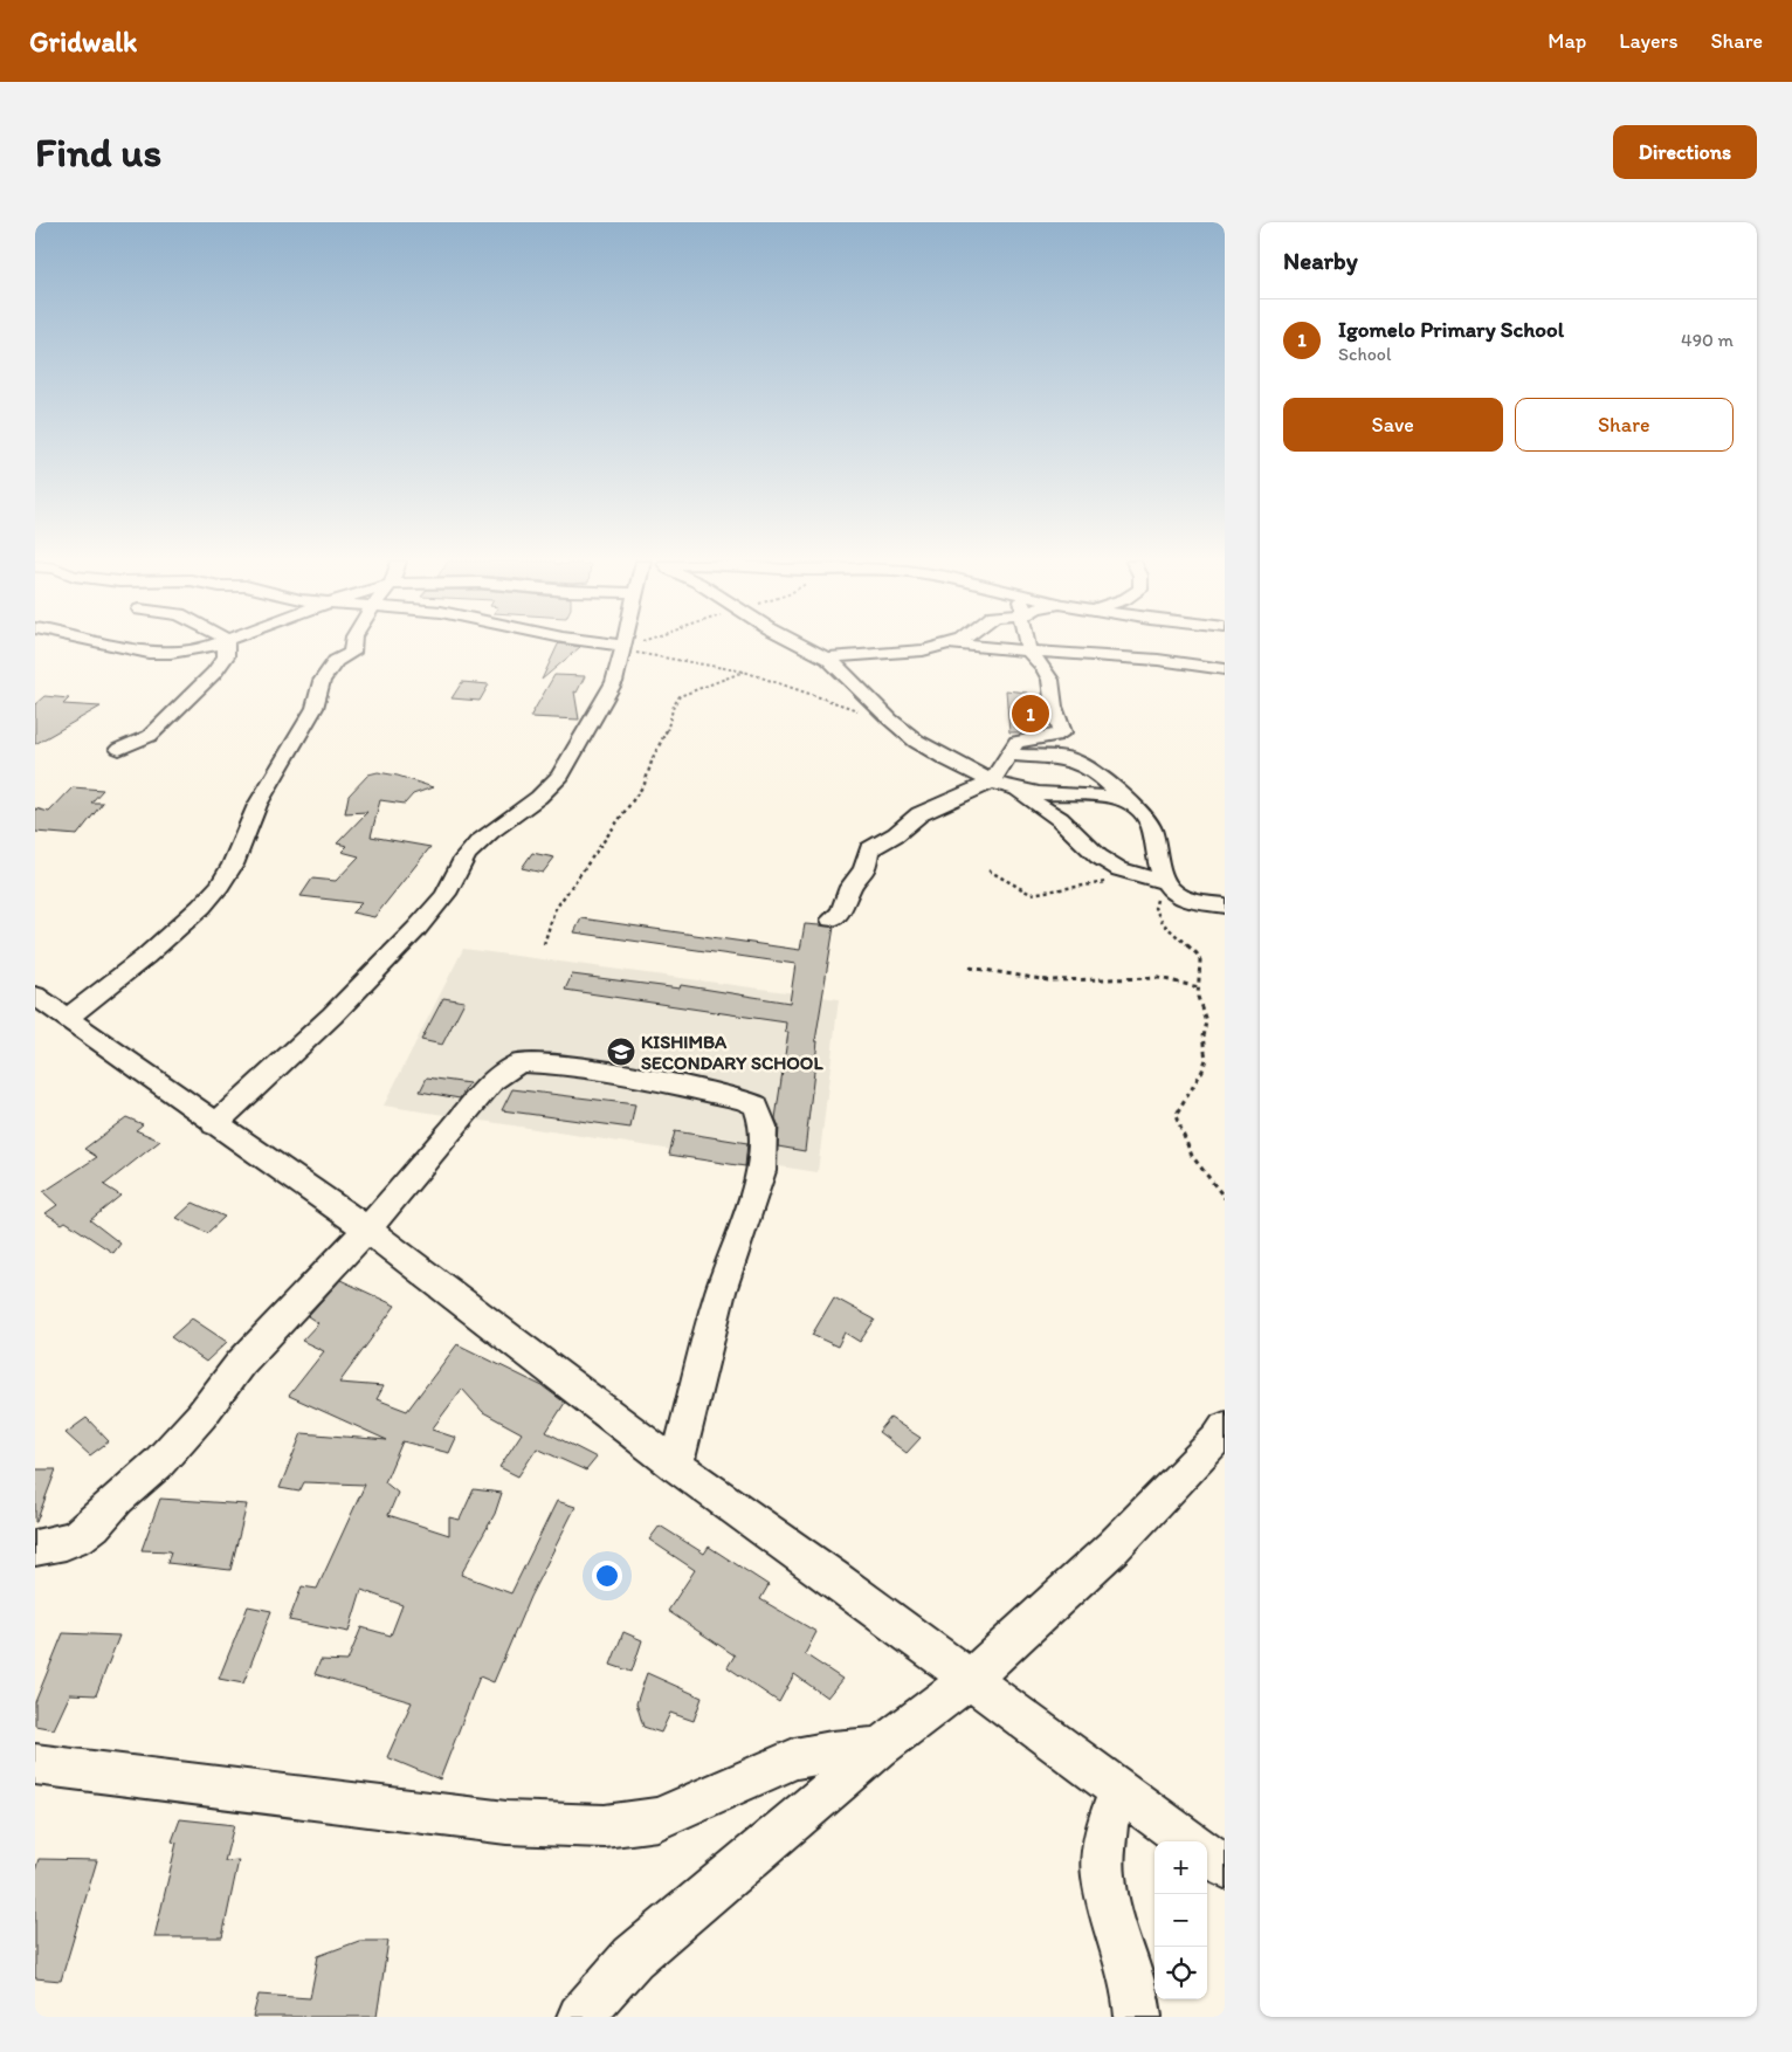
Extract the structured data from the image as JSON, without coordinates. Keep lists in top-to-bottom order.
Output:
{
  "places": {
    "school or university": ["KISHIMBA SECONDARY SCHOOL"]
  },
  "page": {
    "header": "Gridwalk",
    "nav": ["Map", "Layers", "Share"],
    "buttons": [
      "Directions",
      ["Save", "Share"]
    ],
    "title": "Find us",
    "heading": "Nearby",
    "list": [
      {
        "mark": "1",
        "name": "Igomelo Primary School",
        "note": "School",
        "value": "490 m"
      }
    ],
    "pins": "1",
    "map_buttons": ["+", "−"]
  }
}
